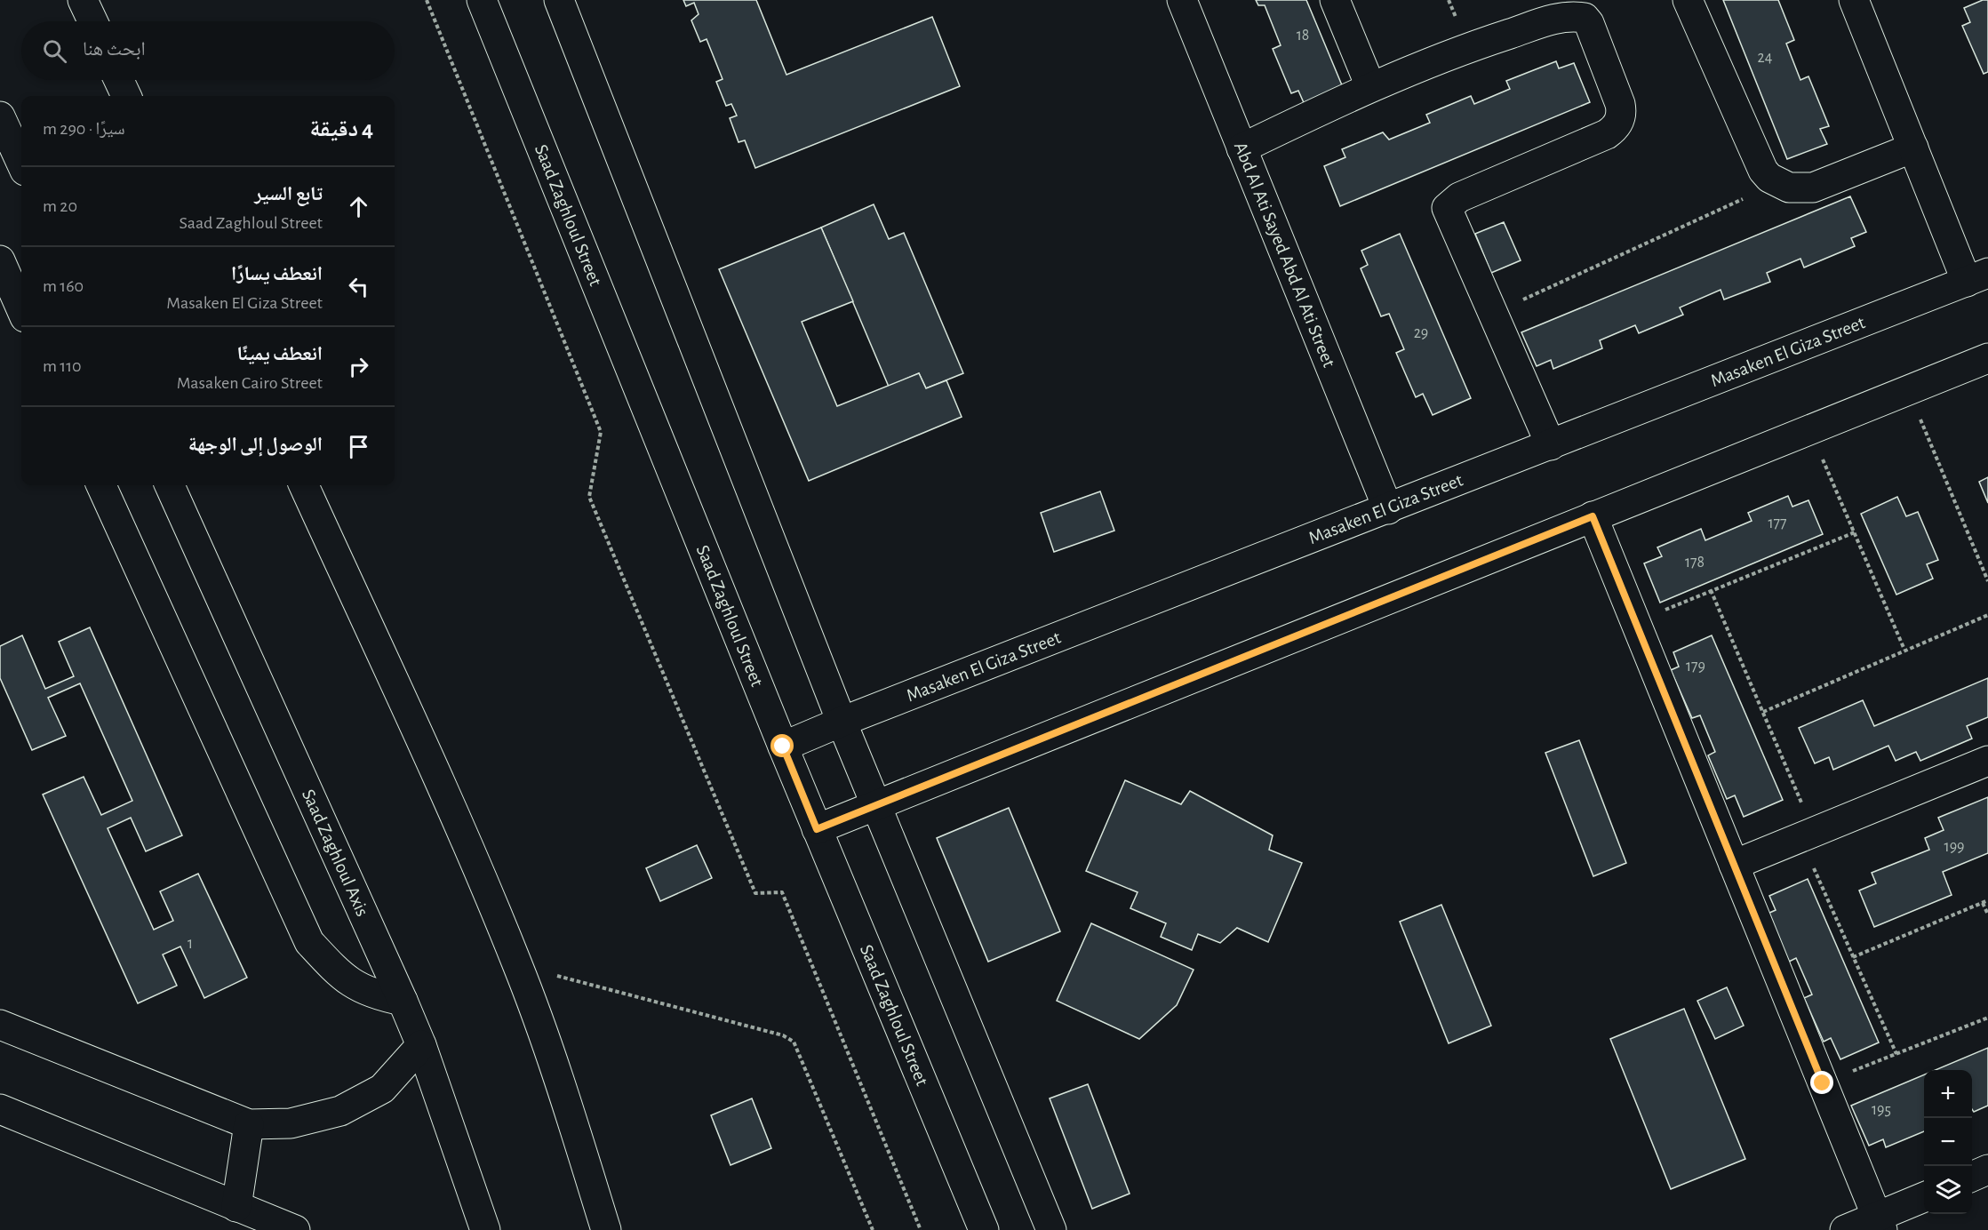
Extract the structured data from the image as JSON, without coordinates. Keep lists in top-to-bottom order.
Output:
{
  "streets": {
    "street": [
      "Saad Zaghloul Street",
      "Abd Al Ati Sayed Abd Al Ati Street",
      "Masaken El Giza Street",
      "Saad Zaghloul Axis"
    ]
  },
  "crossings": [
    ["Saad Zaghloul Street", "Masaken El Giza Street"],
    ["Abd Al Ati Sayed Abd Al Ati Street", "Masaken El Giza Street"]
  ],
  "house_numbers": [
    "18",
    "24",
    "29",
    "177",
    "178",
    "179",
    "199",
    "1",
    "195"
  ],
  "page": {
    "search": "ابحث هنا",
    "heading": ["4 دقيقة", "سيرًا · 290 m"],
    "list": [
      ["تابع السير", "Saad Zaghloul Street", "20 m"],
      ["انعطف يسارًا", "Masaken El Giza Street", "160 m"],
      ["انعطف يمينًا", "Masaken Cairo Street", "110 m"],
      "الوصول إلى الوجهة"
    ],
    "map_buttons": ["+", "−"]
  }
}
